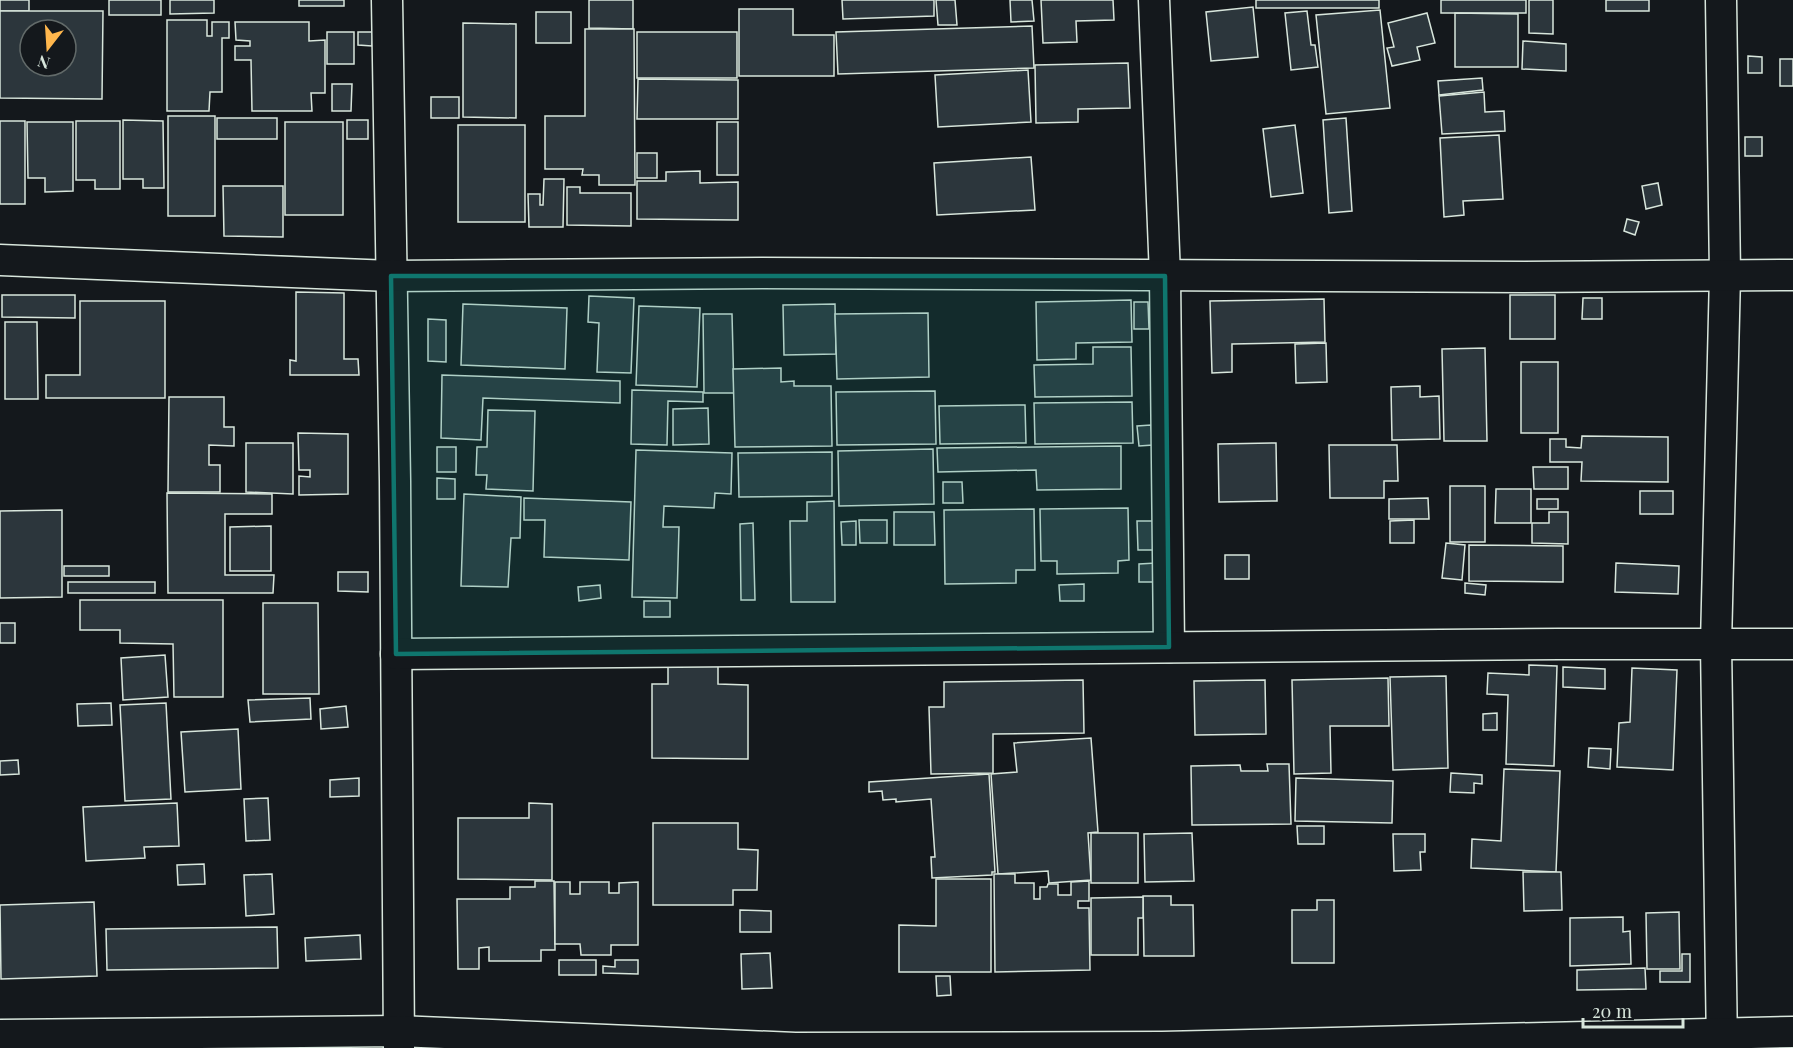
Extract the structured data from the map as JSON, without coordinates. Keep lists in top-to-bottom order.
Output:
{
  "scale_bar": "20 m",
  "north": "bottom"
}
